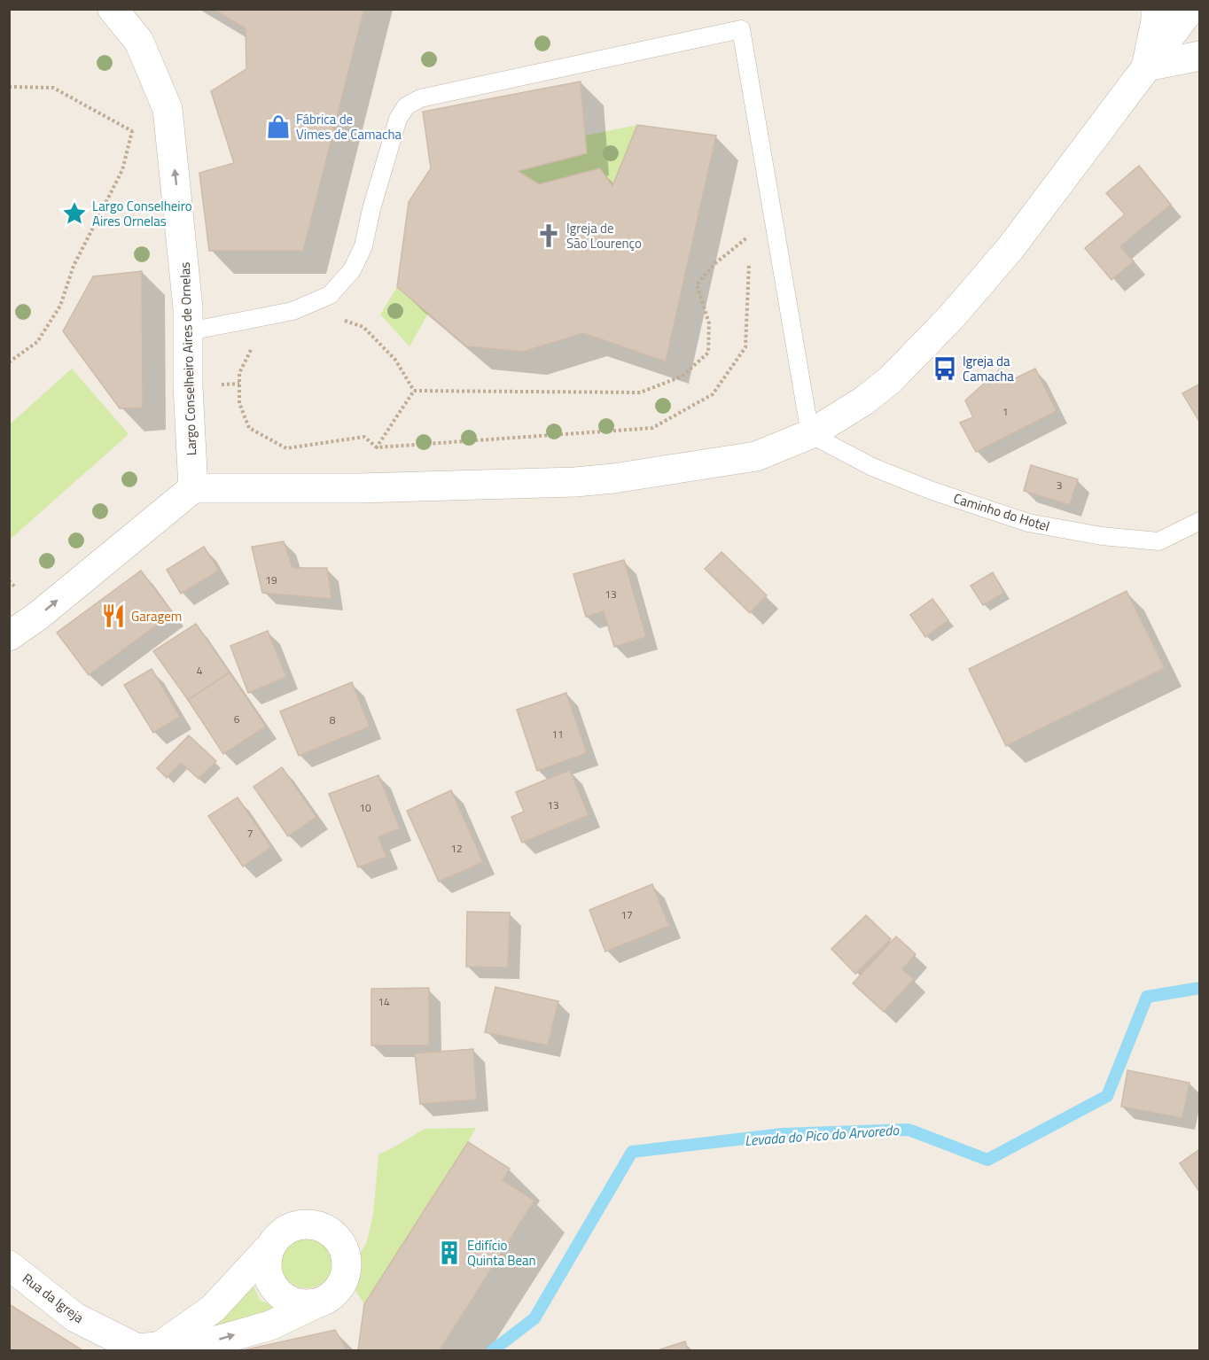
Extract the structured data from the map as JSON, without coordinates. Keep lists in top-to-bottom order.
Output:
{
  "streets": {
    "street": ["Largo Conselheiro Aires de Ornelas", "Rua da Igreja"],
    "lane": ["Caminho do Hotel"]
  },
  "one_way": ["Largo Conselheiro Aires de Ornelas", "Rua da Igreja"],
  "water": ["Levada do Pico do Arvoredo"],
  "places": {
    "shop": ["Fábrica de Vimes de Camacha"],
    "place": ["Largo Conselheiro Aires Ornelas"],
    "church": ["Igreja de São Lourenço"],
    "bus stop": ["Igreja da Camacha"],
    "restaurant": ["Garagem"],
    "building": ["Edifício Quinta Bean"]
  },
  "house_numbers": [
    "1",
    "3",
    "19",
    "13",
    "4",
    "6",
    "8",
    "11",
    "13",
    "10",
    "7",
    "12",
    "17",
    "14"
  ]
}
